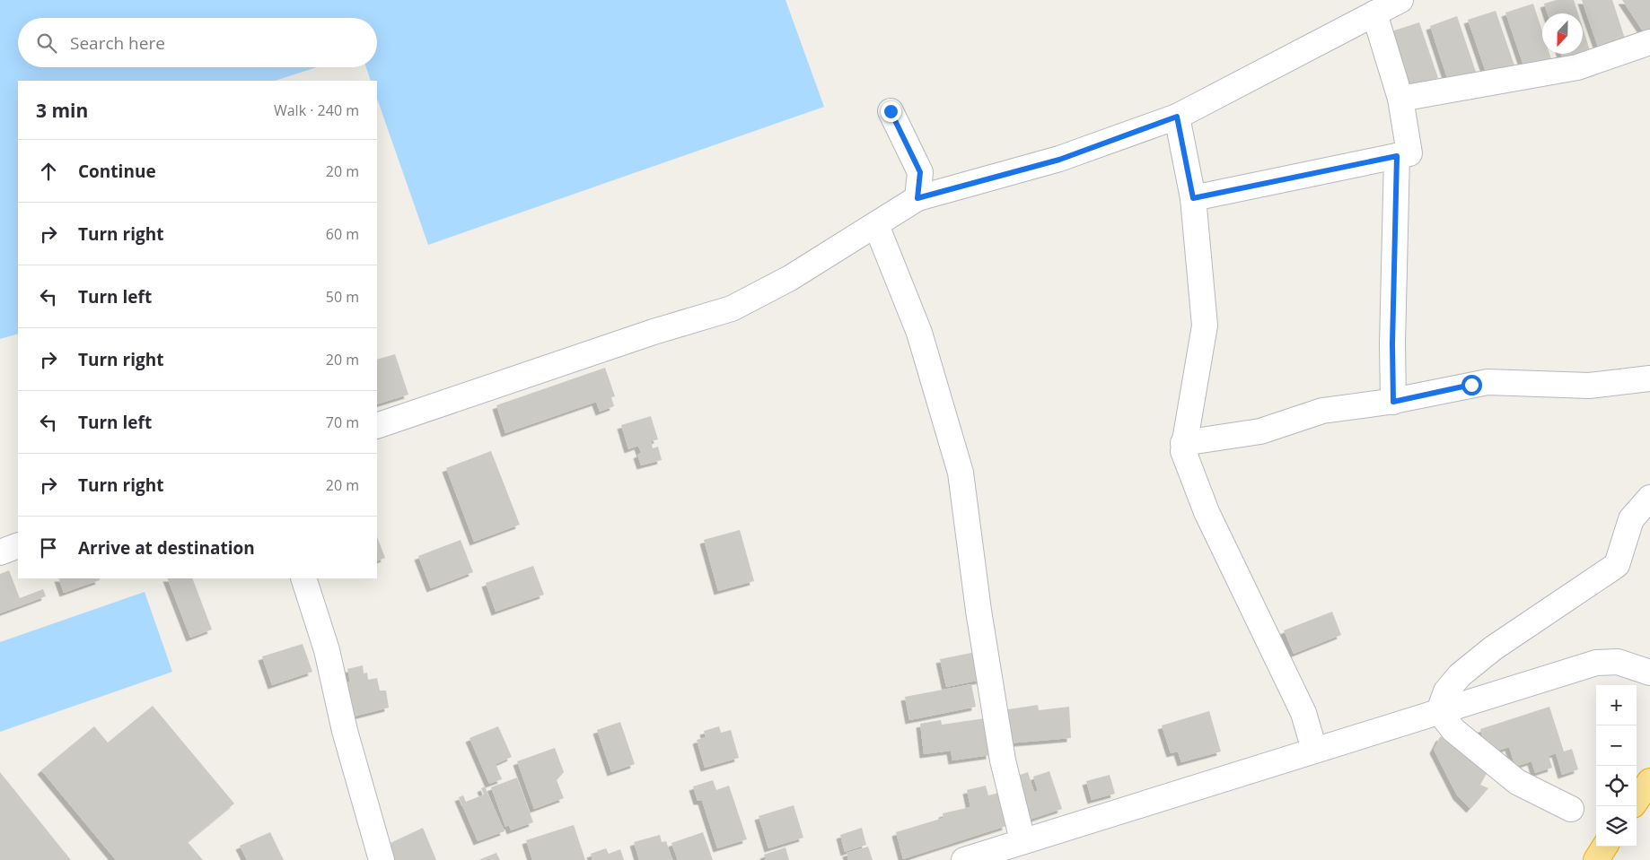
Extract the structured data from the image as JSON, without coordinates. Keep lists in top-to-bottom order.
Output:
{
  "north": "bottom",
  "page": {
    "search": "Search here",
    "heading": ["3 min", "Walk · 240 m"],
    "list": [
      ["Continue", "20 m"],
      ["Turn right", "60 m"],
      ["Turn left", "50 m"],
      ["Turn right", "20 m"],
      ["Turn left", "70 m"],
      ["Turn right", "20 m"],
      "Arrive at destination"
    ],
    "map_buttons": ["+", "−"]
  }
}
